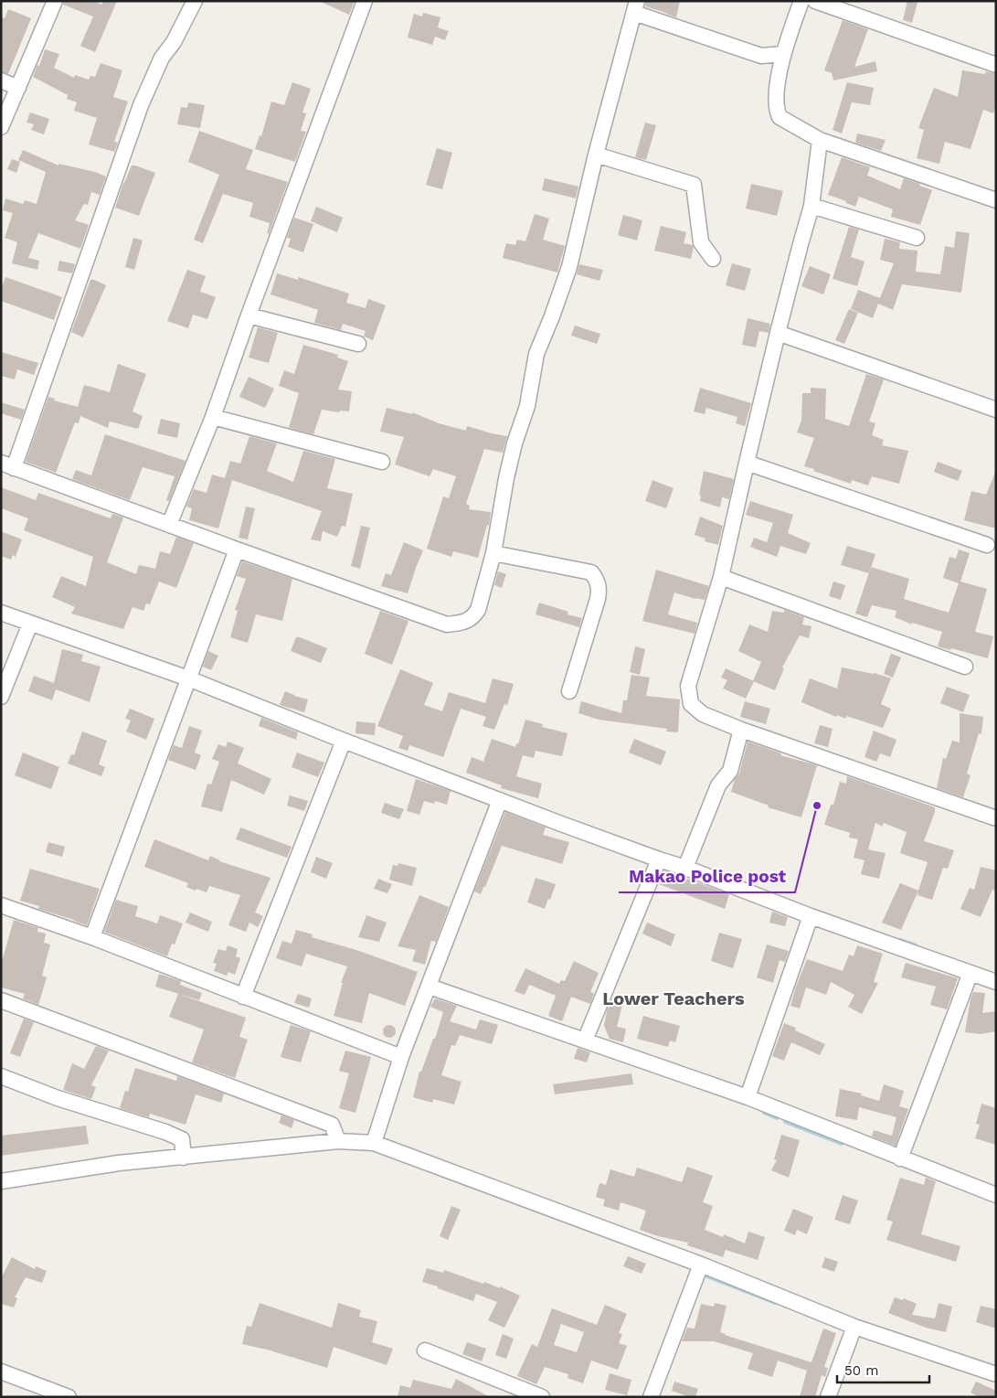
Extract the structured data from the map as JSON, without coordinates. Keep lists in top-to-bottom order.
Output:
{
  "districts": ["Lower Teachers"],
  "places": ["Makao Police post"],
  "scale_bar": "50 m"
}
